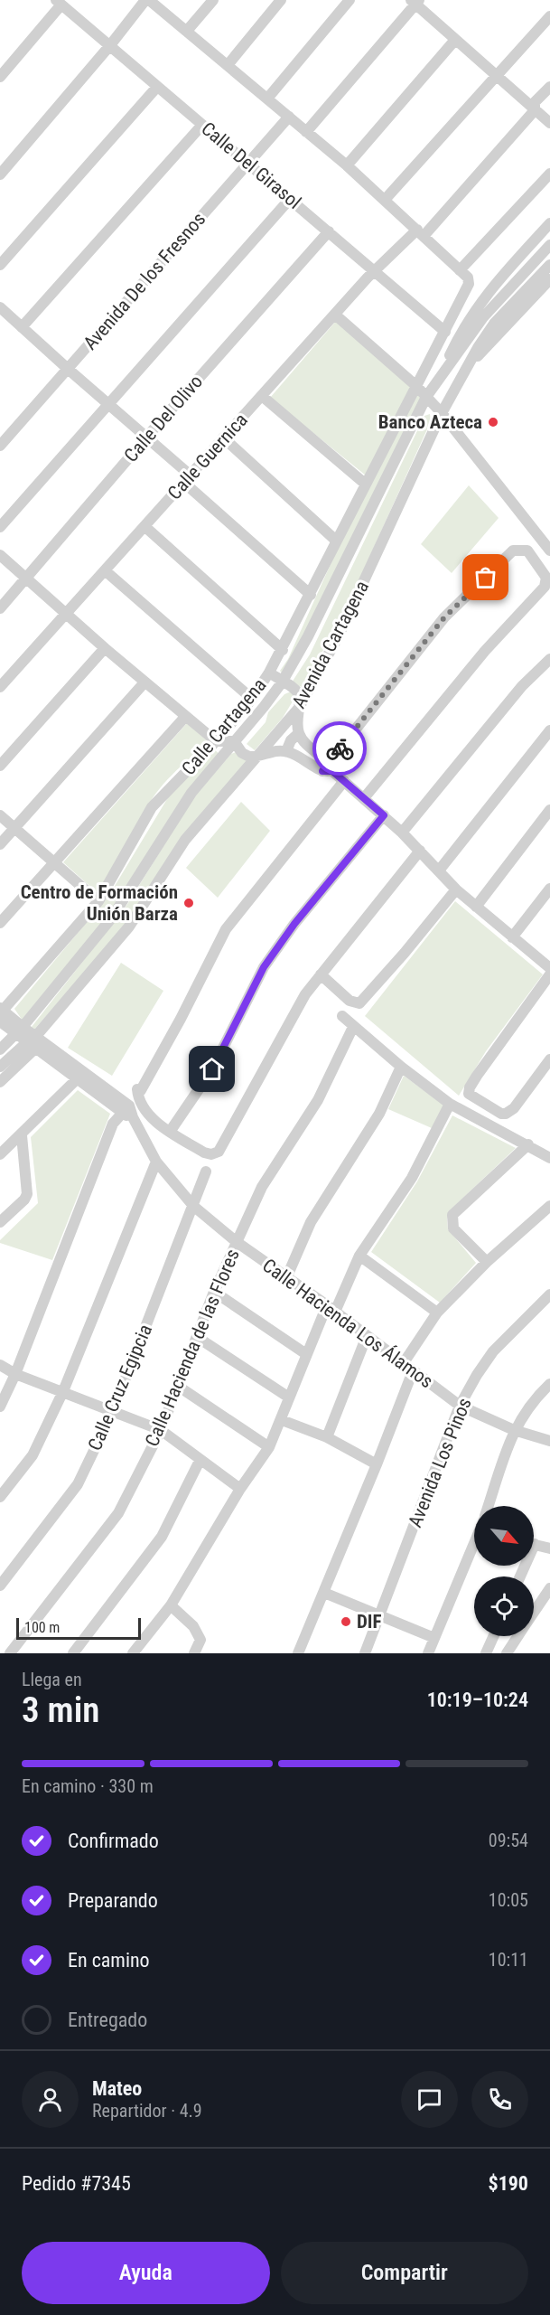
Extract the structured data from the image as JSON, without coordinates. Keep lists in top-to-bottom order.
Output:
{
  "streets": {
    "street": [
      "Calle Del Girasol",
      "Avenida De los Fresnos",
      "Calle Del Olivo",
      "Calle Guernica",
      "Avenida Cartagena",
      "Calle Cartagena",
      "Calle Hacienda Los Álamos",
      "Calle Hacienda de las Flores",
      "Calle Cruz Egipcia",
      "Avenida Los Pinos"
    ]
  },
  "crossings": [
    ["Calle Del Girasol", "Avenida De los Fresnos"],
    ["Calle Del Girasol", "Calle Del Olivo"],
    ["Calle Del Girasol", "Calle Guernica"],
    ["Calle Del Girasol", "Calle Cartagena"],
    ["Calle Hacienda Los Álamos", "Calle Hacienda de las Flores"],
    ["Calle Hacienda Los Álamos", "Calle Cruz Egipcia"],
    ["Calle Hacienda Los Álamos", "Avenida Los Pinos"]
  ],
  "places": ["Banco Azteca", "Centro de Formación Unión Barza", "DIF"],
  "scale_bar": "100 m",
  "north": "bottom right",
  "page": {
    "scale": "100 m",
    "heading": ["3 min", "Llega en", "10:19–10:24"],
    "panel": [
      "Mateo",
      "Repartidor · 4.9",
      "Pedido #7345",
      "$190"
    ],
    "bar": "En camino · 330 m",
    "list": [
      ["Confirmado", "09:54"],
      ["Preparando", "10:05"],
      ["En camino", "10:11"],
      "Entregado"
    ],
    "buttons": ["Ayuda", "Compartir"]
  }
}
